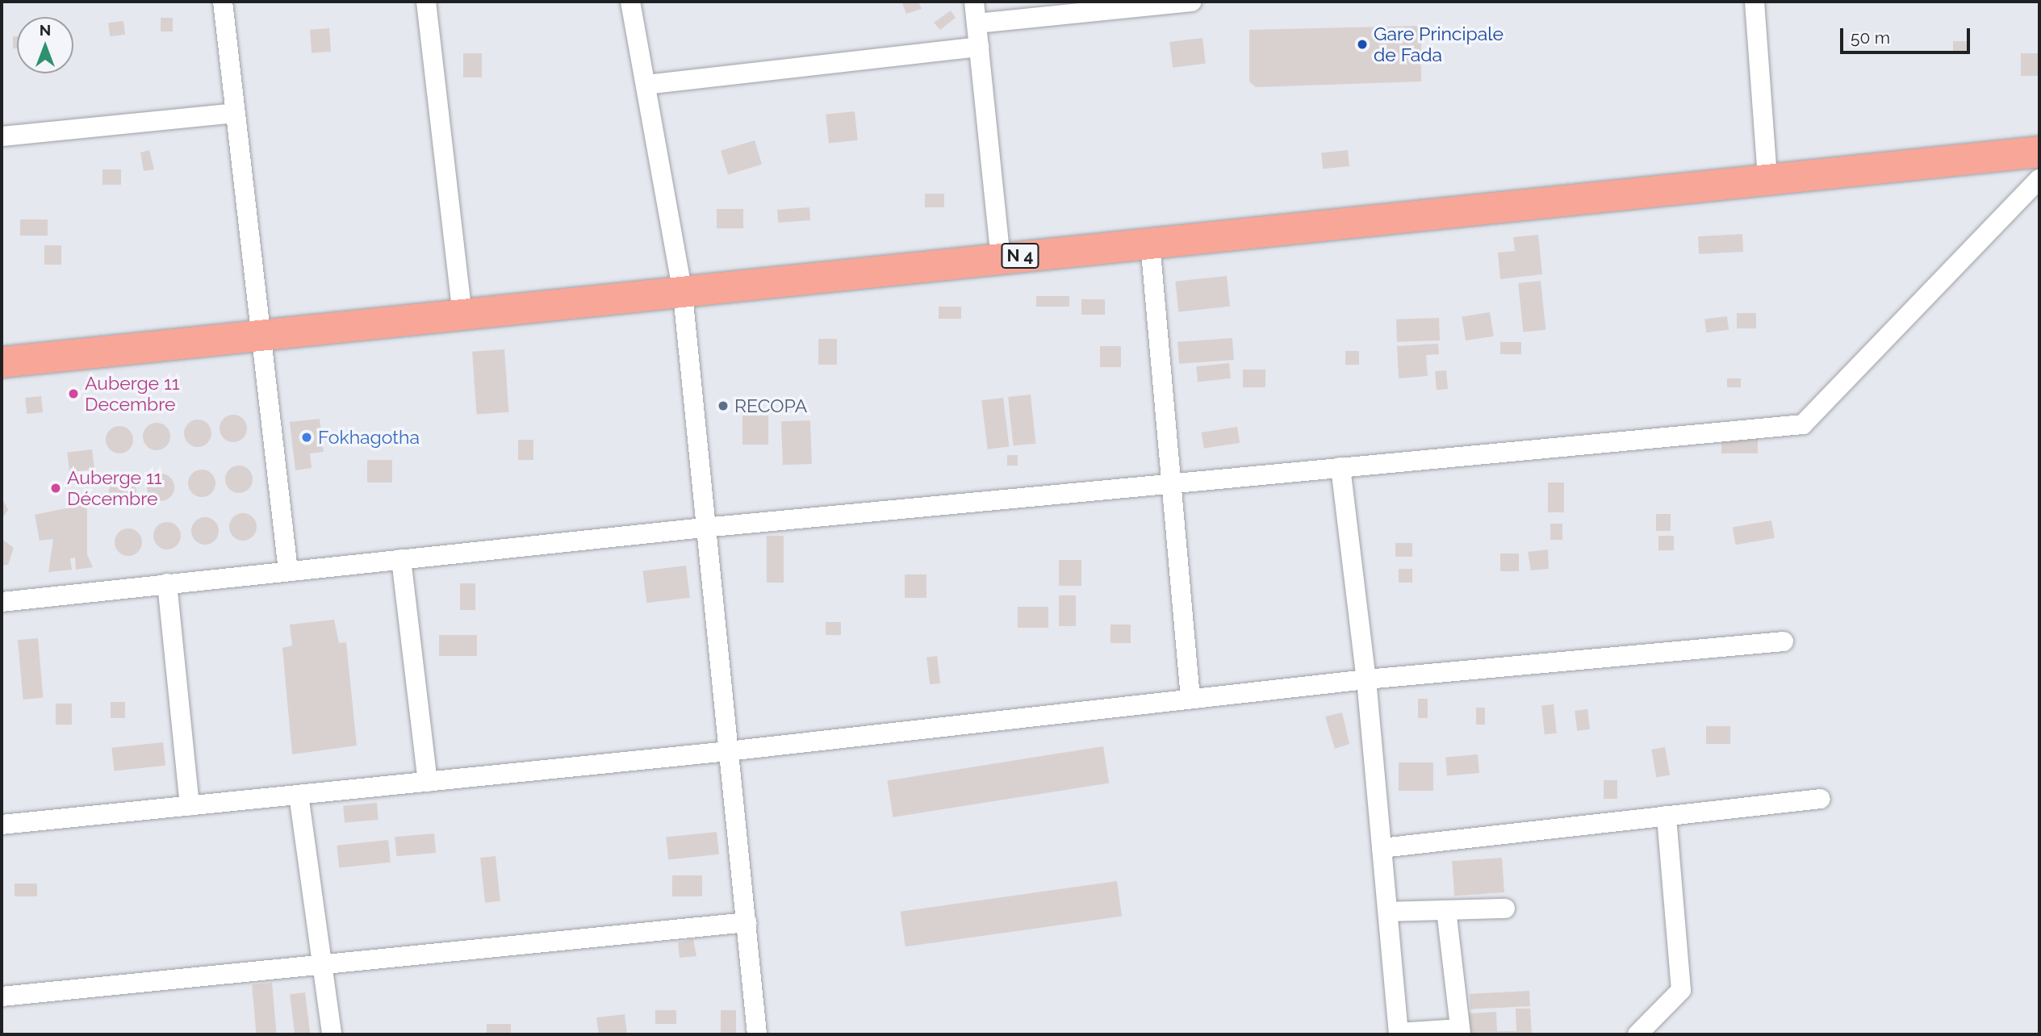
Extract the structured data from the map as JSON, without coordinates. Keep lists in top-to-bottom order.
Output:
{
  "streets": {
    "highway": ["N 4"]
  },
  "places": [
    "Gare Principale de Fada",
    "Auberge 11 Decembre",
    "RECOPA",
    "Fokhagotha",
    "Auberge 11 Décembre"
  ],
  "scale_bar": "50 m",
  "north": "top"
}
